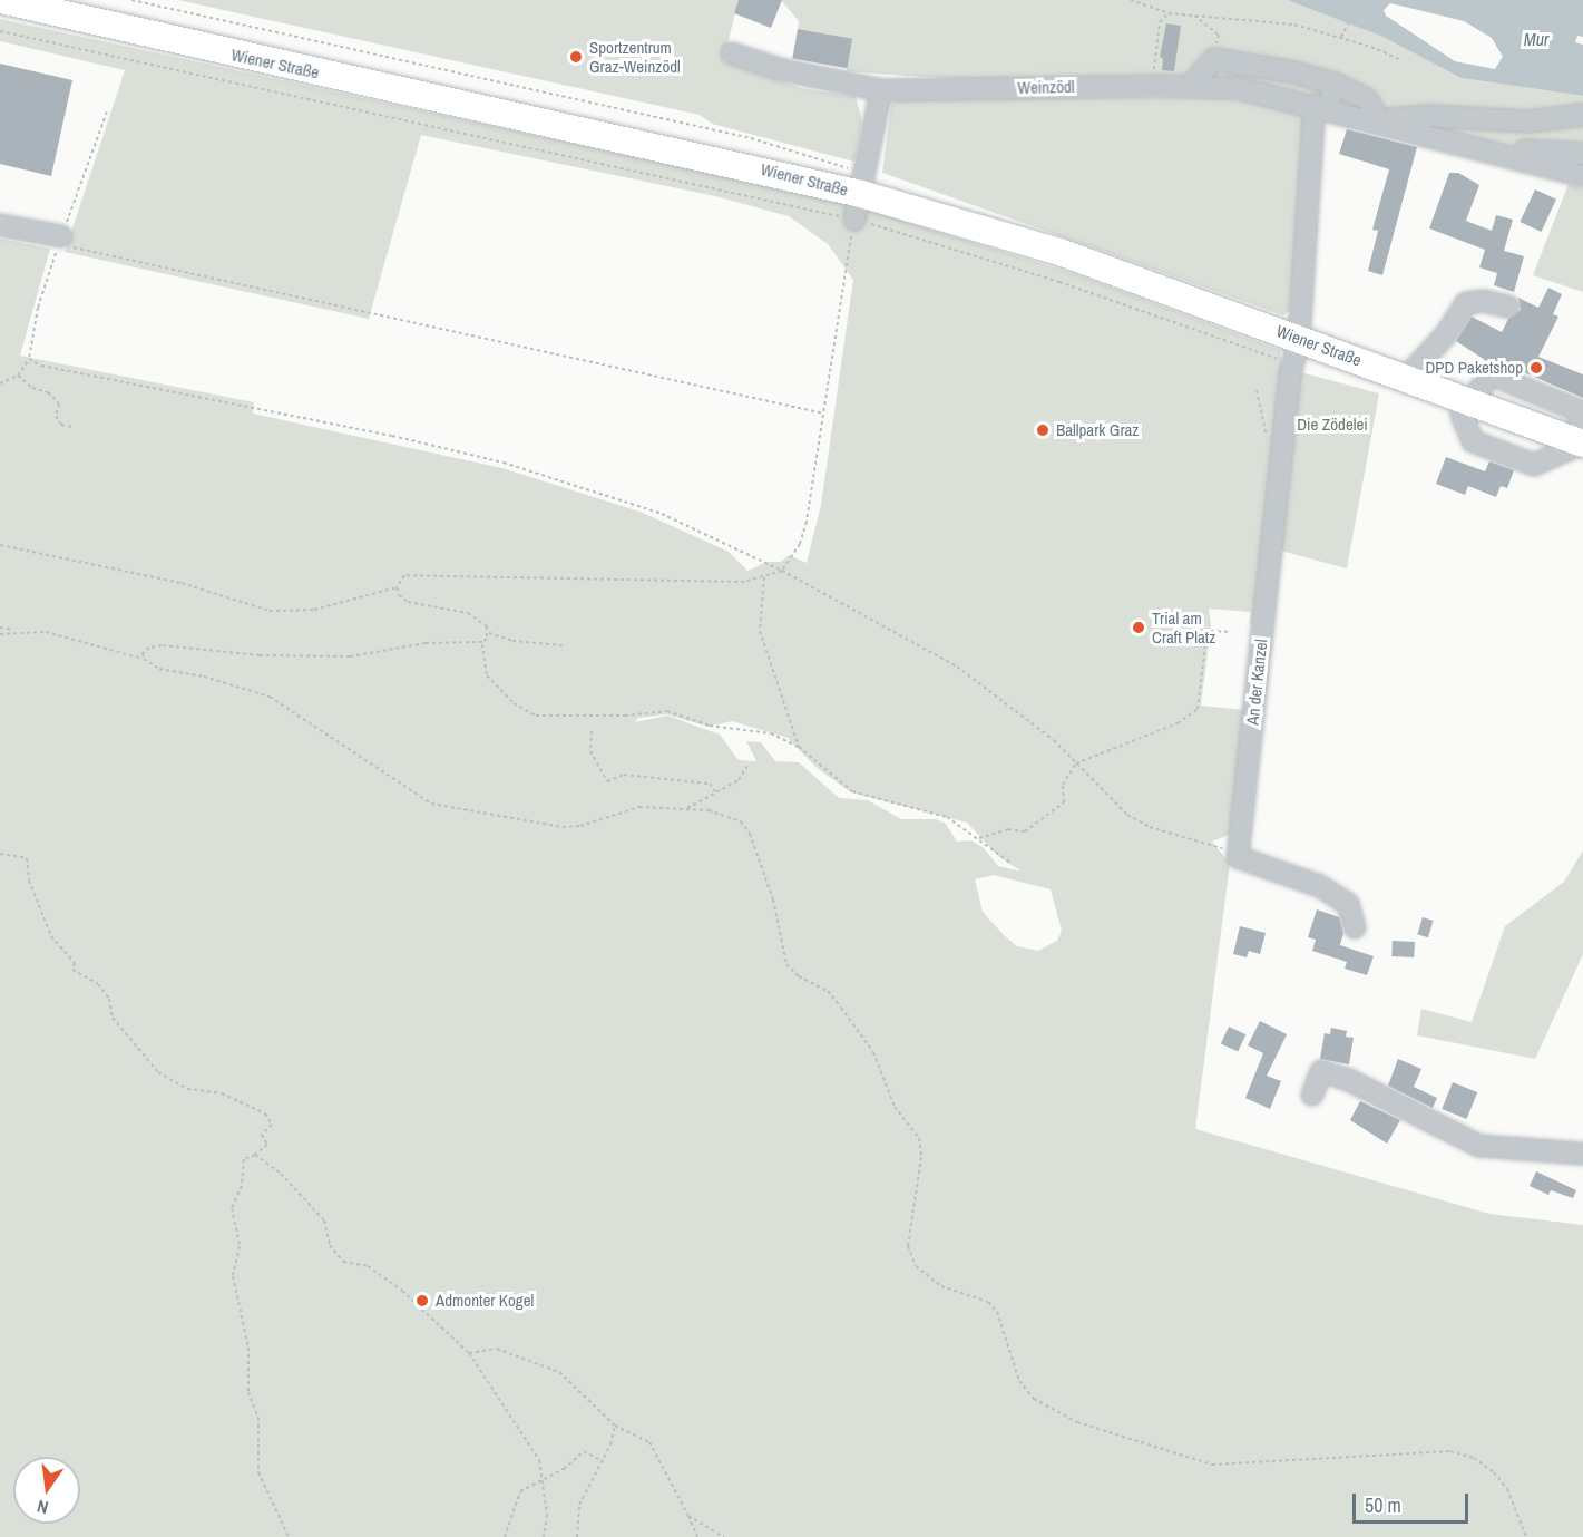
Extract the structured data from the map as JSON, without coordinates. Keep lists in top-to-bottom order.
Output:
{
  "streets": {
    "main road": ["Wiener Straße"],
    "street": ["Weinzödl", "An der Kanzel"]
  },
  "crossings": [
    ["Wiener Straße", "An der Kanzel"]
  ],
  "water": ["Mur"],
  "parks": ["Die Zödelei"],
  "places": [
    "Sportzentrum Graz-Weinzödl",
    "DPD Paketshop",
    "Ballpark Graz",
    "Trial am Craft Platz",
    "Admonter Kogel"
  ],
  "scale_bar": "50 m",
  "north": "bottom"
}
